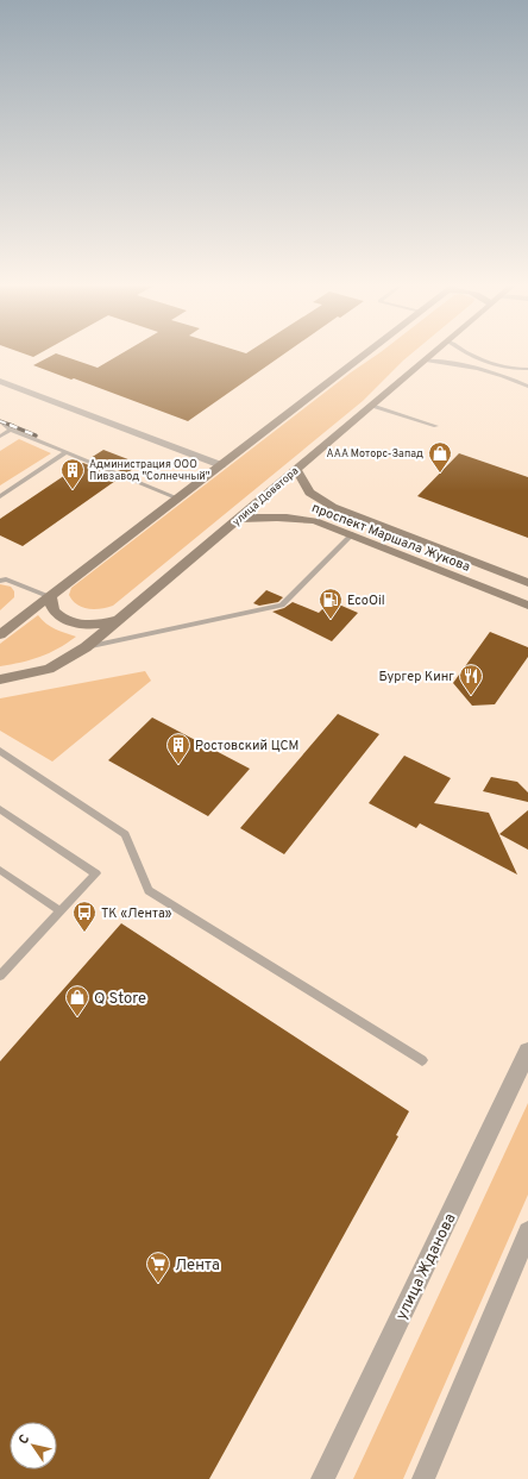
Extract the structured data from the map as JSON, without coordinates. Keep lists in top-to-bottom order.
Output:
{
  "streets": {
    "street": ["улица Доватора", "проспект Маршала Жукова", "улица Жданова"]
  },
  "crossings": [
    ["улица Доватора", "проспект Маршала Жукова"]
  ],
  "places": {
    "shop": ["ААА Моторс-Запад", "Q Store"],
    "building": ["Администрация ООО Пивзавод \"Солнечный\"", "Ростовский ЦСМ"],
    "fuel station": ["EcoOil"],
    "restaurant": ["Бургер Кинг"],
    "bus stop": ["ТК «Лента»"],
    "supermarket": ["Лента"]
  },
  "north": "top left"
}
